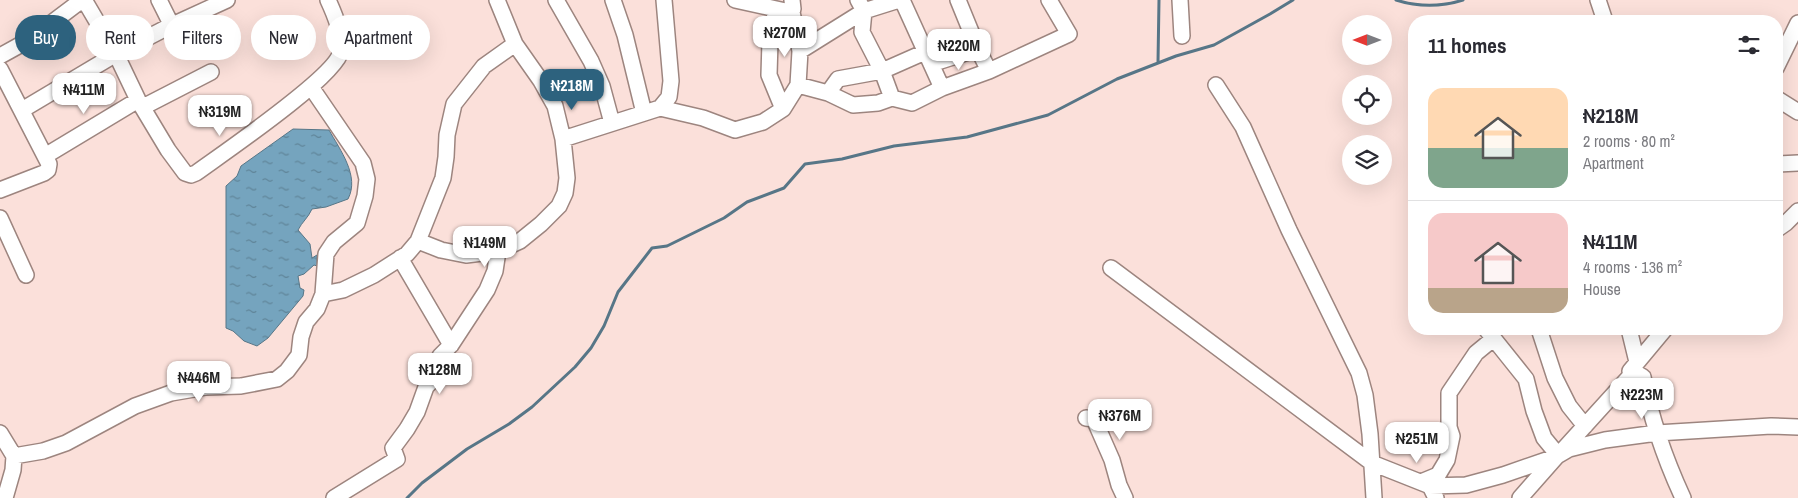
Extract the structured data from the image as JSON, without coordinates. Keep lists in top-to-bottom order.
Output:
{
  "north": "left",
  "page": {
    "chip": [
      "Buy",
      "Rent",
      "Filters",
      "New",
      "Apartment"
    ],
    "heading": "11 homes",
    "price": [
      "₦270M",
      "₦220M",
      "₦218M",
      "₦411M",
      "₦319M",
      "₦149M",
      "₦128M",
      "₦446M",
      "₦223M",
      "₦376M",
      "₦251M"
    ],
    "list": [
      {
        "name": "₦218M",
        "note": "2 rooms · 80 m² · Apartment"
      },
      {
        "name": "₦411M",
        "note": "4 rooms · 136 m² · House"
      }
    ]
  }
}
